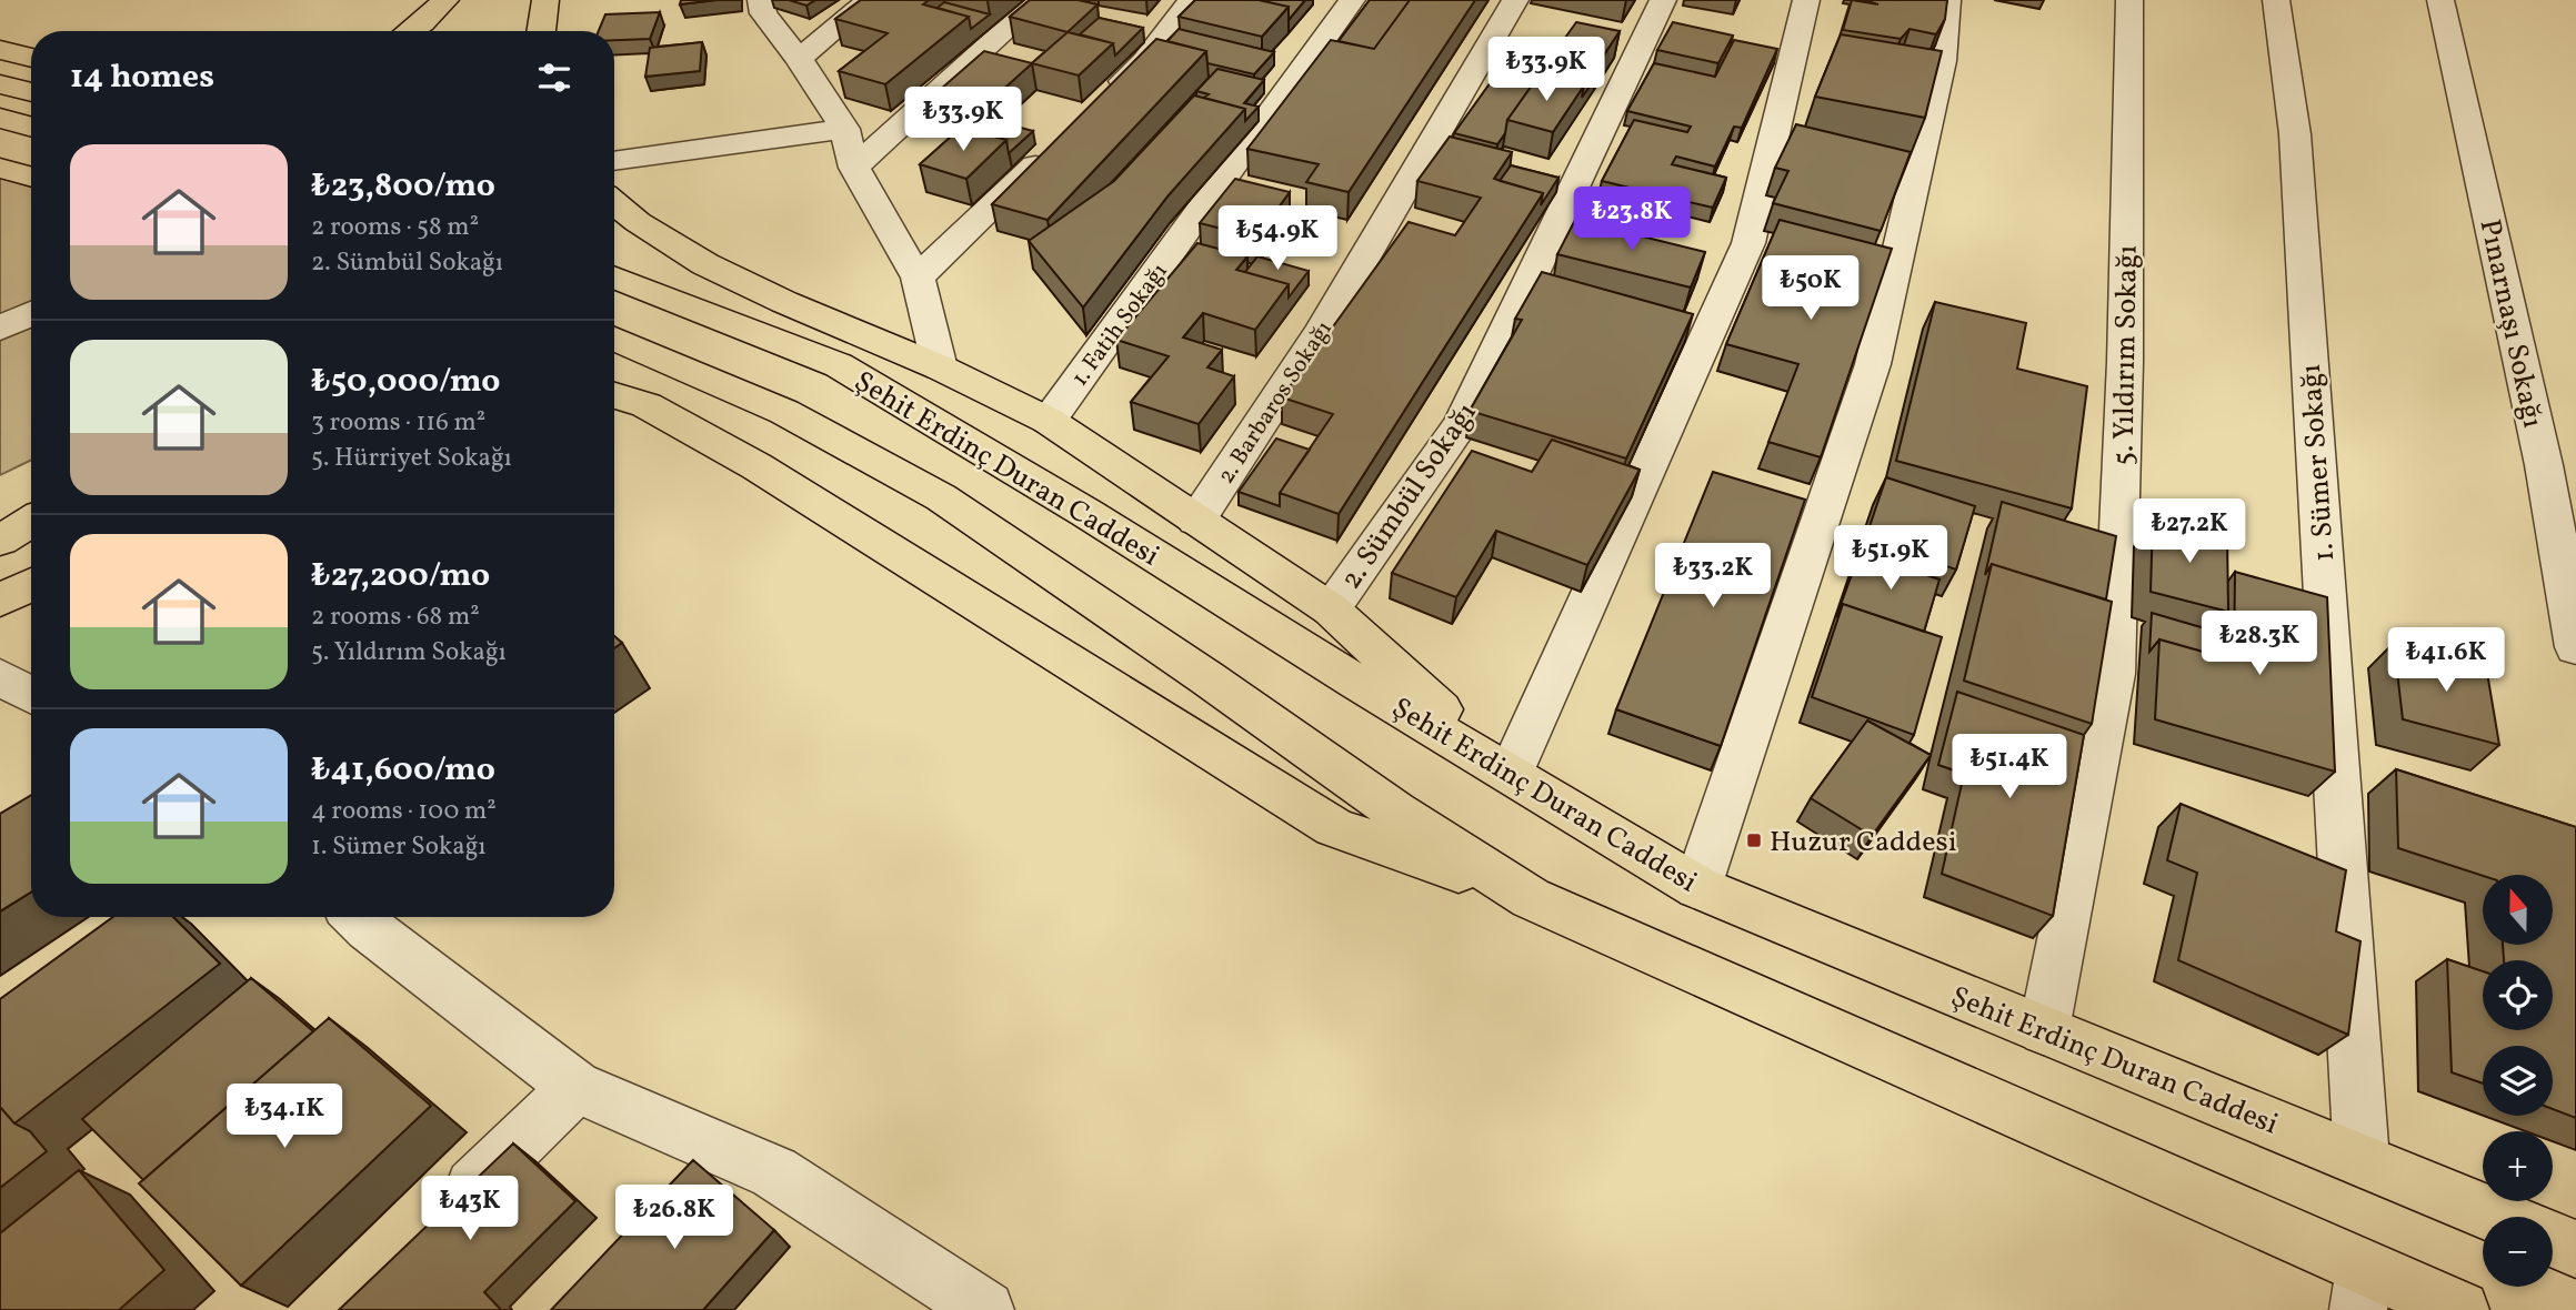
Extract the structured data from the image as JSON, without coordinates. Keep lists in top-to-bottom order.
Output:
{
  "streets": {
    "main road": ["Şehit Erdinç Duran Caddesi"],
    "street": [
      "Pınarnaşı Sokağı",
      "1. Fatih Sokağı",
      "5. Yıldırım Sokağı",
      "2. Barbaros Sokağı",
      "1. Sümer Sokağı",
      "2. Sümbül Sokağı"
    ]
  },
  "crossings": [
    ["5. Yıldırım Sokağı", "Şehit Erdinç Duran Caddesi"],
    ["1. Sümer Sokağı", "Şehit Erdinç Duran Caddesi"]
  ],
  "places": {
    "transit": ["Huzur Caddesi"]
  },
  "north": "top",
  "page": {
    "heading": "14 homes",
    "price": [
      "₺33.9K",
      "₺33.9K",
      "₺23.8K",
      "₺54.9K",
      "₺50K",
      "₺27.2K",
      "₺51.9K",
      "₺33.2K",
      "₺28.3K",
      "₺41.6K",
      "₺51.4K",
      "₺34.1K",
      "₺43K",
      "₺26.8K"
    ],
    "list": [
      {
        "name": "₺23,800/mo",
        "note": "2 rooms · 58 m² · 2. Sümbül Sokağı"
      },
      {
        "name": "₺50,000/mo",
        "note": "3 rooms · 116 m² · 5. Hürriyet Sokağı"
      },
      {
        "name": "₺27,200/mo",
        "note": "2 rooms · 68 m² · 5. Yıldırım Sokağı"
      },
      {
        "name": "₺41,600/mo",
        "note": "4 rooms · 100 m² · 1. Sümer Sokağı"
      }
    ],
    "map_buttons": ["+", "−"]
  }
}
